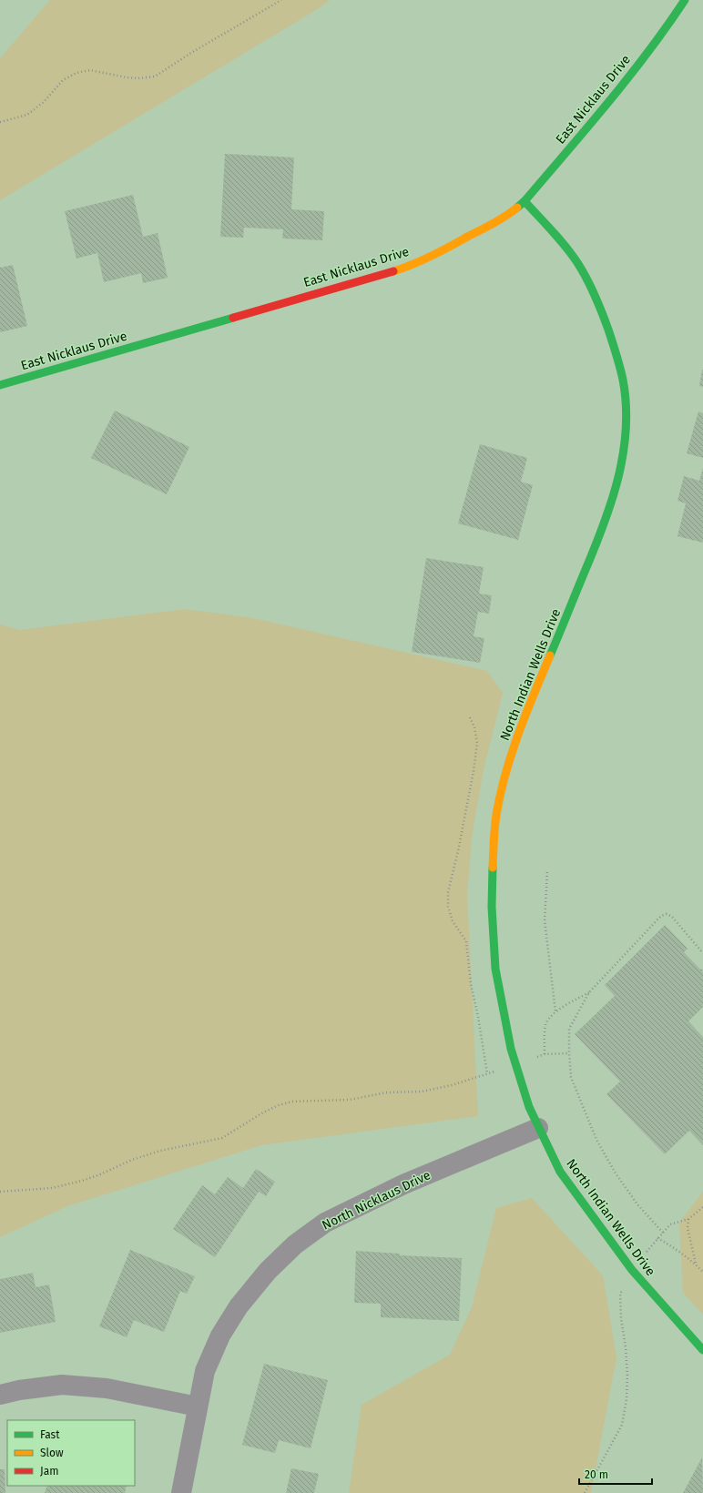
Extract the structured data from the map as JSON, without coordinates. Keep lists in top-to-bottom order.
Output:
{
  "streets": {
    "street": ["East Nicklaus Drive", "North Indian Wells Drive", "North Nicklaus Drive"]
  },
  "crossings": [
    ["East Nicklaus Drive", "North Indian Wells Drive"],
    ["North Indian Wells Drive", "North Nicklaus Drive"]
  ],
  "legend": ["Fast", "Slow", "Jam"],
  "scale_bar": "20 m"
}
